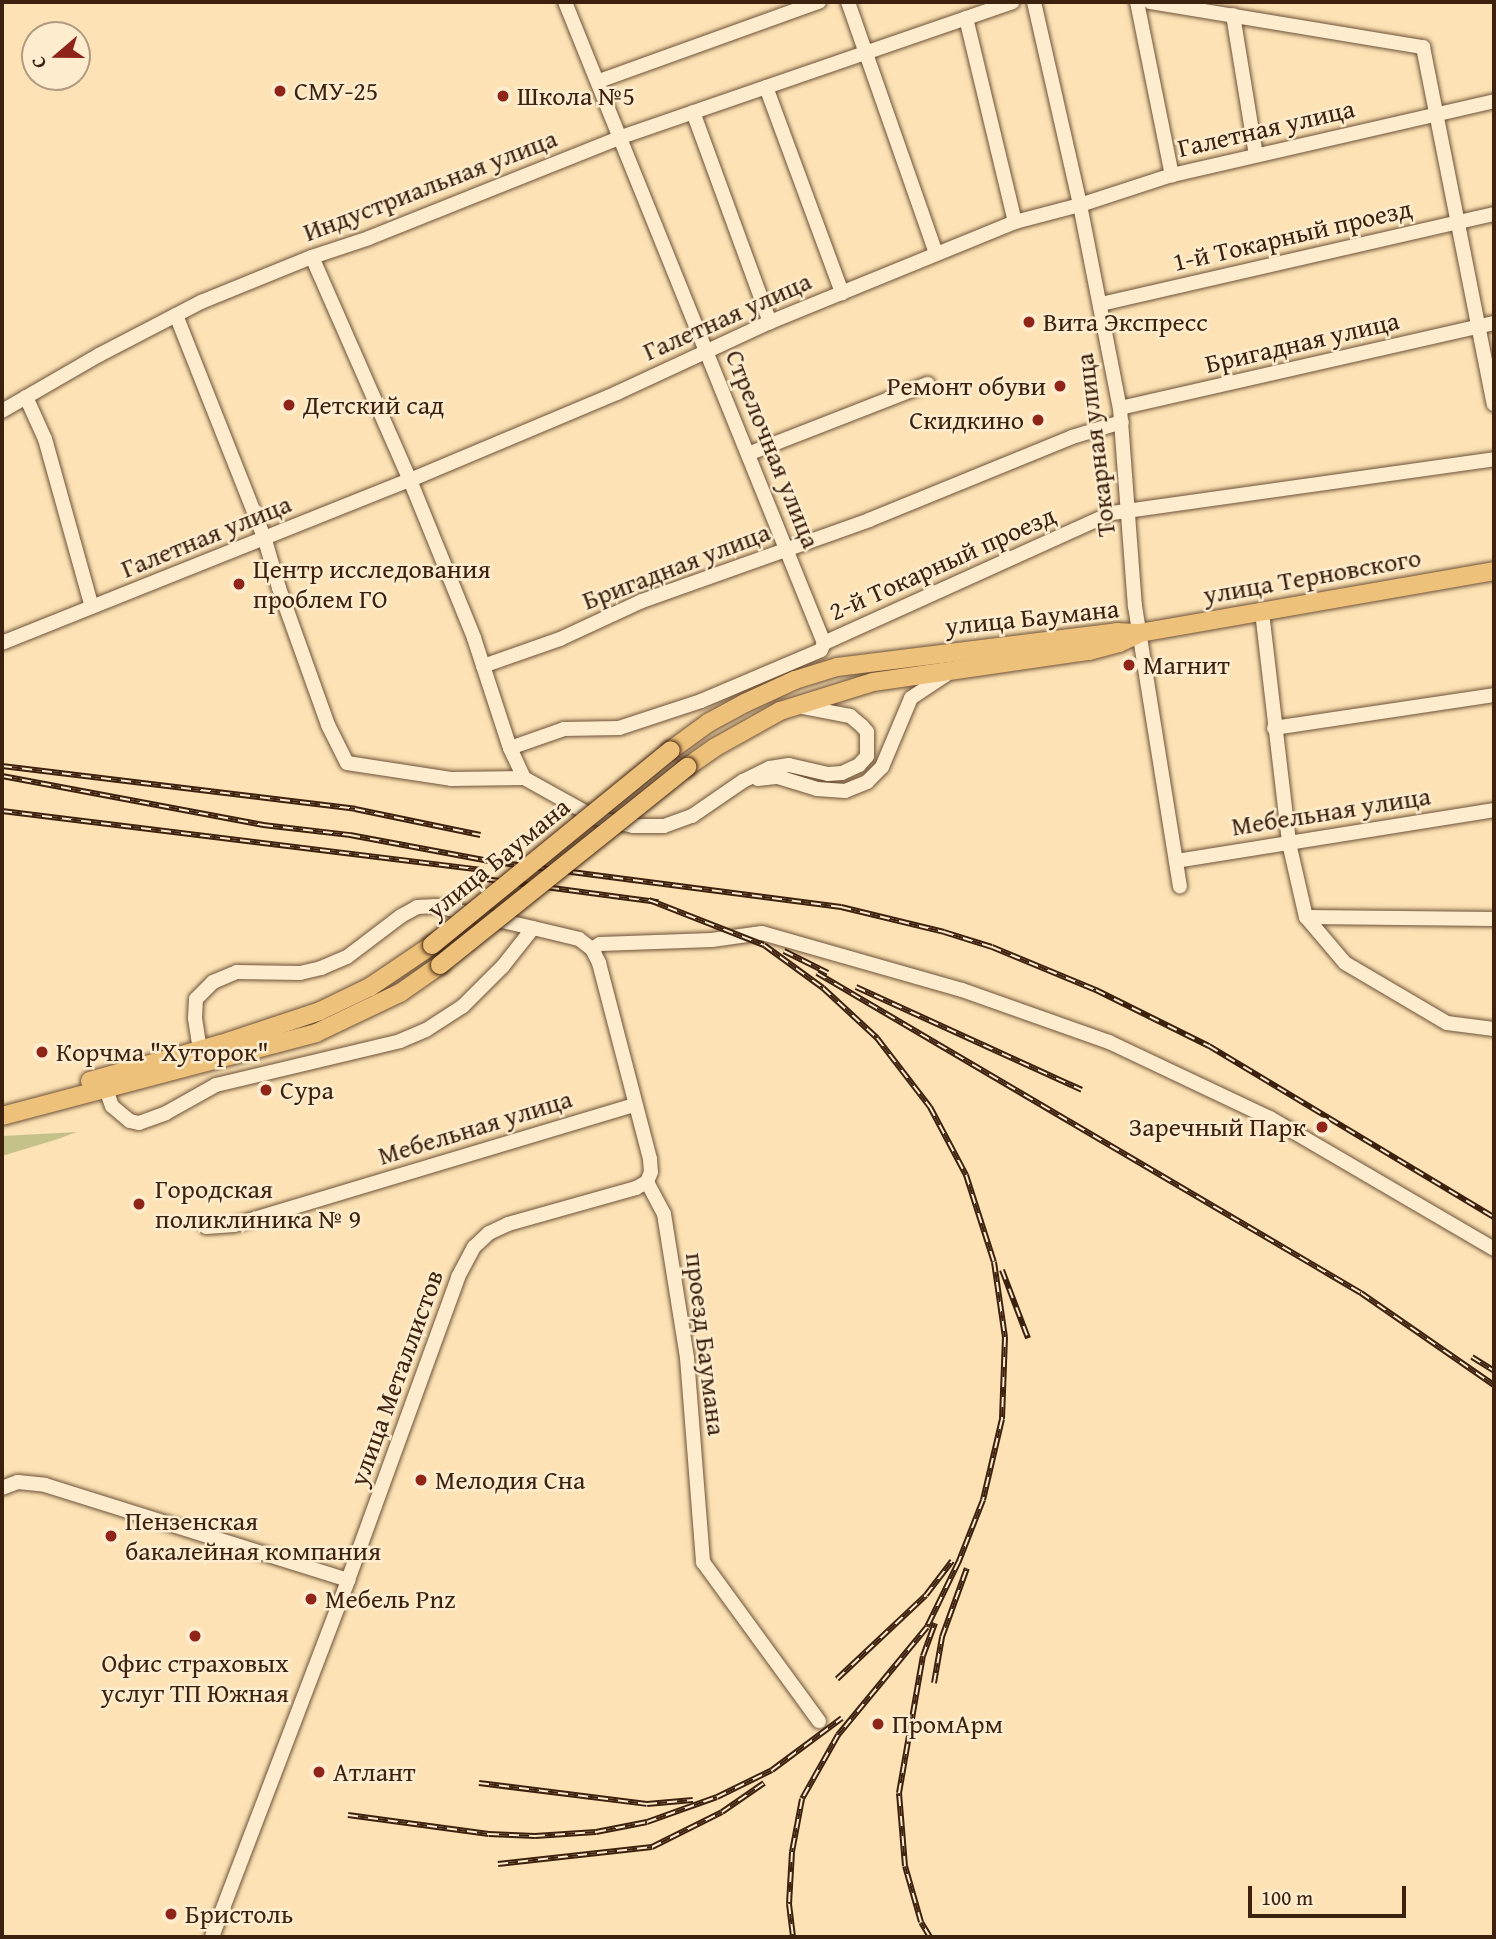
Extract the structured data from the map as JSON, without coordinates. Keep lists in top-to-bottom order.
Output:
{
  "streets": {
    "main road": ["улица Терновского", "улица Баумана"],
    "street": [
      "Галетная улица",
      "Индустриальная улица",
      "1-й Токарный проезд",
      "Бригадная улица",
      "Токарная улица",
      "Стрелочная улица",
      "2-й Токарный проезд",
      "Мебельная улица",
      "проезд Баумана",
      "улица Металлистов"
    ]
  },
  "crossings": [
    ["Галетная улица", "Токарная улица"],
    ["Галетная улица", "Стрелочная улица"],
    ["Индустриальная улица", "Стрелочная улица"],
    ["1-й Токарный проезд", "Токарная улица"],
    ["Бригадная улица", "Токарная улица"],
    ["Бригадная улица", "Стрелочная улица"],
    ["Токарная улица", "2-й Токарный проезд"],
    ["Токарная улица", "улица Терновского"],
    ["Токарная улица", "улица Баумана"],
    ["Токарная улица", "Мебельная улица"],
    ["Стрелочная улица", "2-й Токарный проезд"],
    ["улица Терновского", "улица Баумана"],
    ["проезд Баумана", "улица Металлистов"]
  ],
  "places": [
    "СМУ-25",
    "Школа №5",
    "Вита Экспресс",
    "Ремонт обуви",
    "Детский сад",
    "Скидкино",
    "Центр исследования проблем ГО",
    "Магнит",
    "Корчма \"Хуторок\"",
    "Сура",
    "Заречный Парк",
    "Городская поликлиника № 9",
    "Мелодия Сна",
    "Пензенская бакалейная компания",
    "Мебель Pnz",
    "Офис страховых услуг ТП Южная",
    "ПромАрм",
    "Атлант",
    "Бристоль"
  ],
  "scale_bar": "100 m",
  "north": "left"
}
